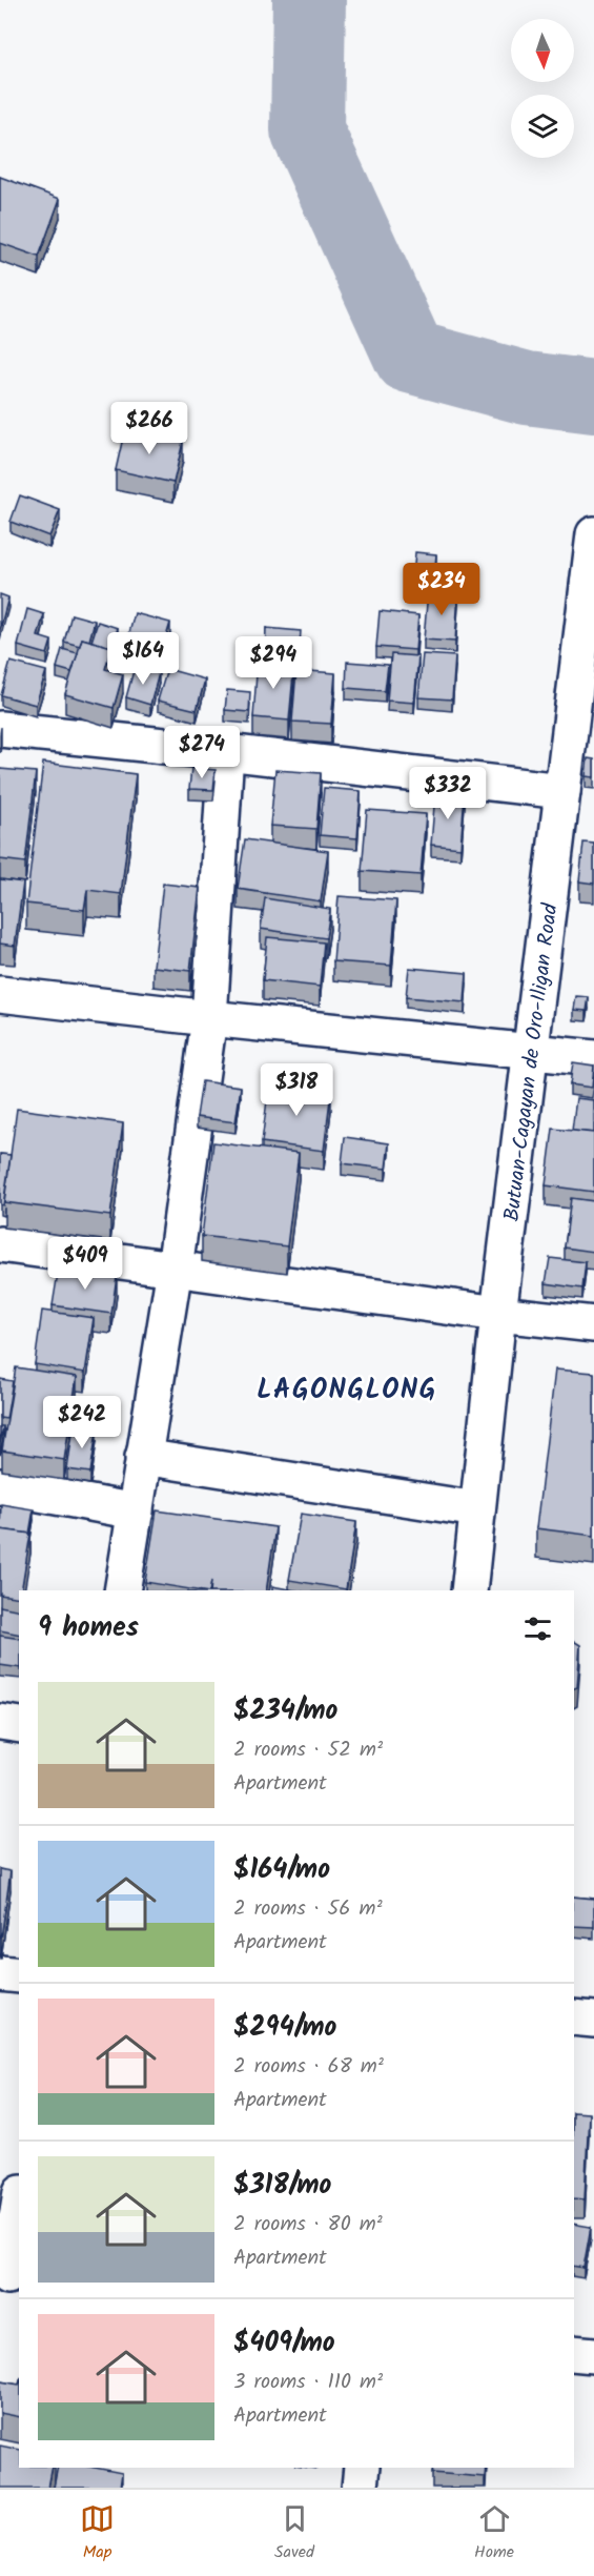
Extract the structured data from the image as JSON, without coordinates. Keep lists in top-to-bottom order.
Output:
{
  "streets": {
    "main road": ["Butuan-Cagayan de Oro-Iligan Road"]
  },
  "districts": ["LAGONGLONG"],
  "north": "bottom",
  "page": {
    "price": [
      "$266",
      "$234",
      "$164",
      "$294",
      "$274",
      "$332",
      "$318",
      "$409",
      "$242"
    ],
    "heading": "9 homes",
    "list": [
      {
        "name": "$234/mo",
        "note": "2 rooms · 52 m² · Apartment"
      },
      {
        "name": "$164/mo",
        "note": "2 rooms · 56 m² · Apartment"
      },
      {
        "name": "$294/mo",
        "note": "2 rooms · 68 m² · Apartment"
      },
      {
        "name": "$318/mo",
        "note": "2 rooms · 80 m² · Apartment"
      },
      {
        "name": "$409/mo",
        "note": "3 rooms · 110 m² · Apartment"
      }
    ],
    "tabs": ["Map", "Saved", "Home"]
  }
}
